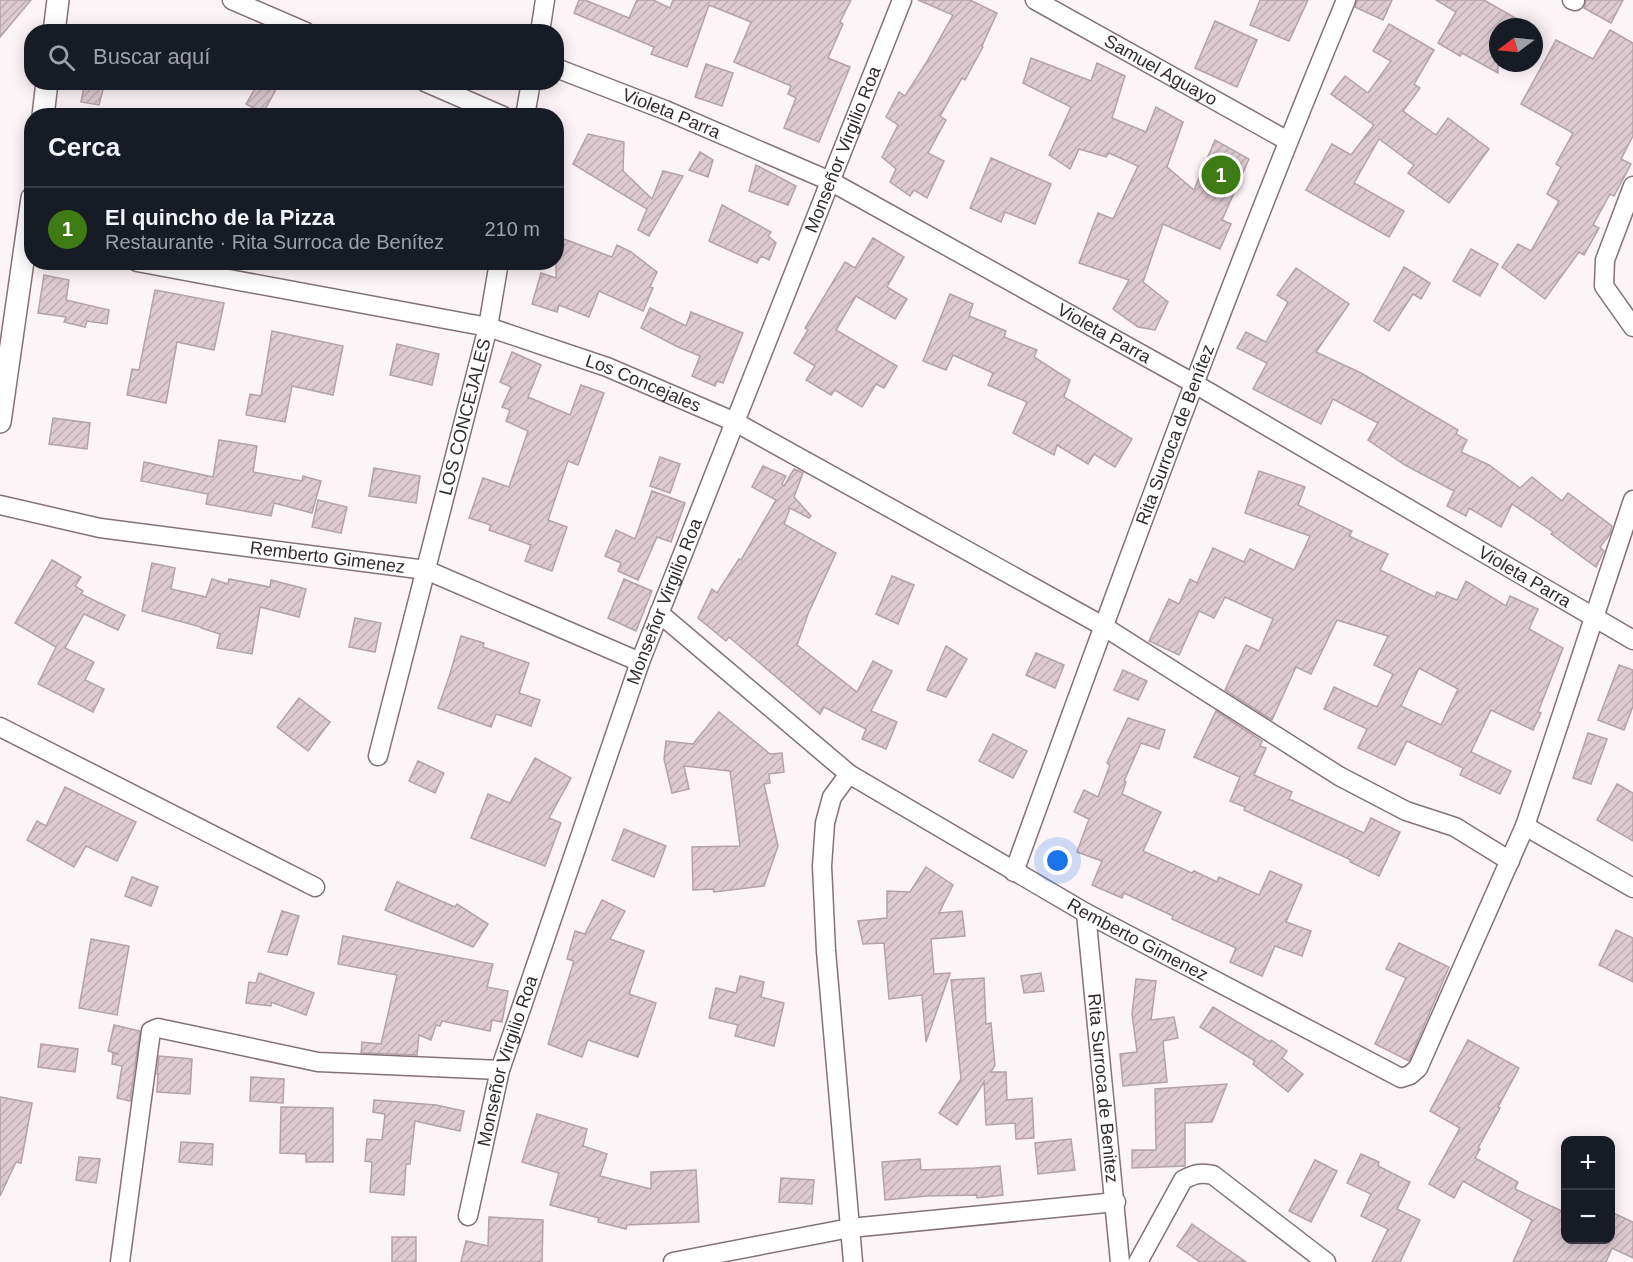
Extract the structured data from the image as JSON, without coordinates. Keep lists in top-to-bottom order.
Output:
{
  "streets": {
    "street": [
      "Samuel Aguayo",
      "Violeta Parra",
      "Monseñor Virgilio Roa",
      "Los Concejales",
      "LOS CONCEJALES",
      "Rita Surroca de Benítez",
      "Remberto Gimenez",
      "Rita Surroca de Benitez"
    ]
  },
  "crossings": [
    ["Samuel Aguayo", "Rita Surroca de Benítez"],
    ["Violeta Parra", "Monseñor Virgilio Roa"],
    ["Violeta Parra", "Rita Surroca de Benítez"],
    ["Violeta Parra", "Remberto Gimenez"],
    ["Monseñor Virgilio Roa", "Los Concejales"],
    ["Monseñor Virgilio Roa", "Remberto Gimenez"],
    ["Los Concejales", "LOS CONCEJALES"],
    ["Los Concejales", "Rita Surroca de Benítez"],
    ["Los Concejales", "Remberto Gimenez"],
    ["LOS CONCEJALES", "Remberto Gimenez"],
    ["Rita Surroca de Benítez", "Remberto Gimenez"],
    ["Remberto Gimenez", "Rita Surroca de Benitez"]
  ],
  "north": "left",
  "page": {
    "search": "Buscar aquí",
    "heading": "Cerca",
    "pins": "1",
    "list": [
      {
        "mark": "1",
        "name": "El quincho de la Pizza",
        "note": "Restaurante · Rita Surroca de Benítez",
        "value": "210 m"
      }
    ],
    "map_buttons": ["+", "−"]
  }
}
